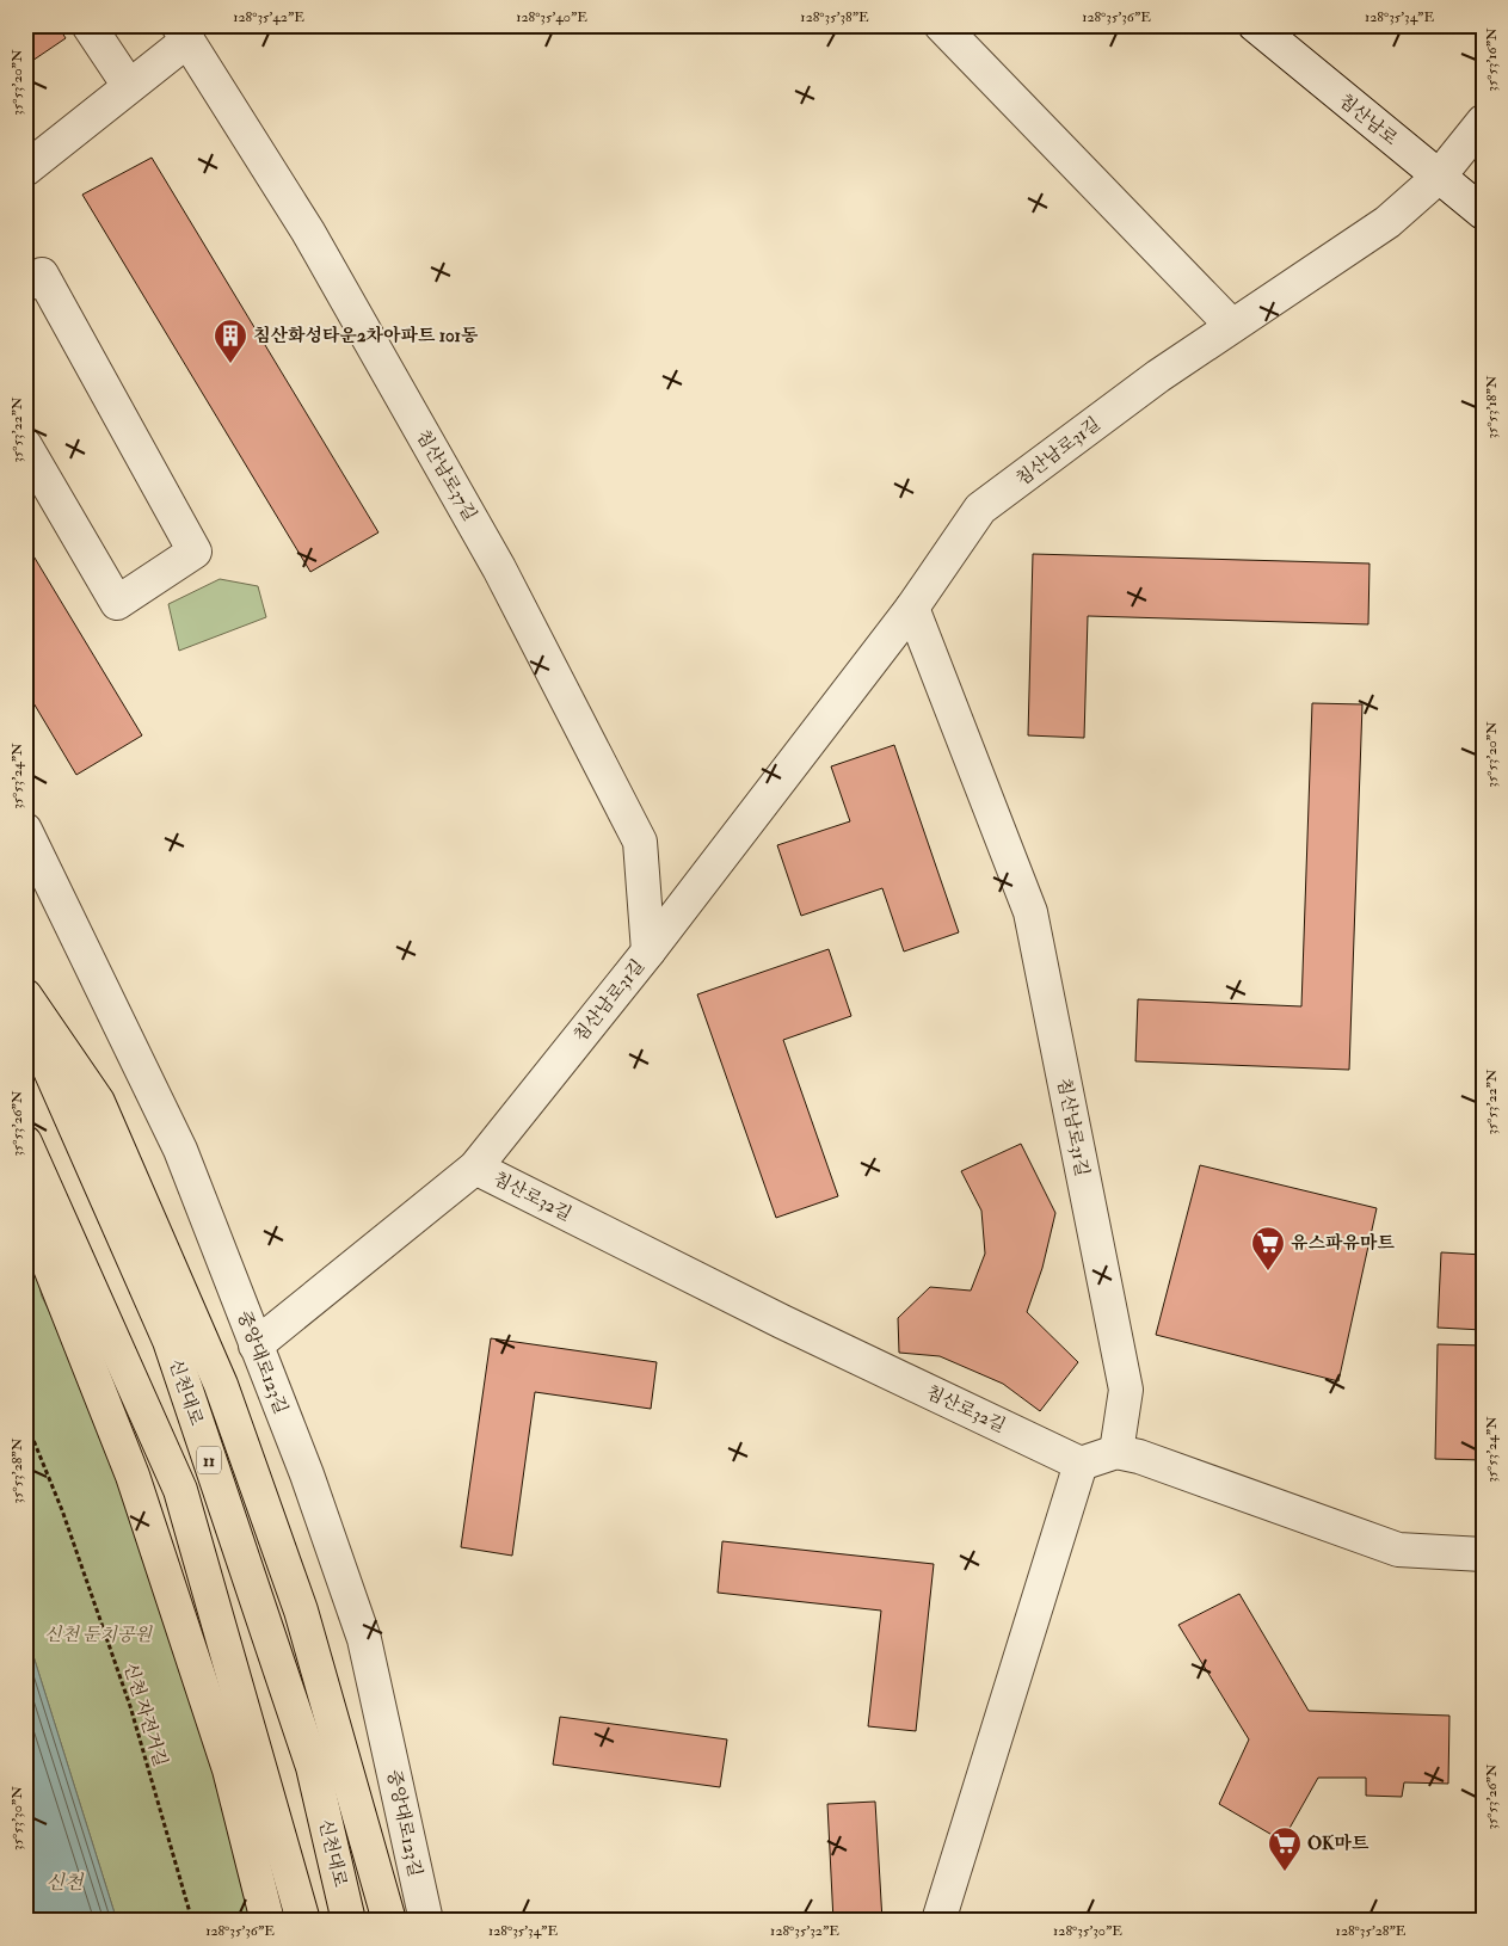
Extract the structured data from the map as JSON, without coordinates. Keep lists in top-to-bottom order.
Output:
{
  "streets": {
    "highway": ["신천대로", "11"],
    "street": [
      "침산남로",
      "침산남로31길",
      "침산남로37길",
      "침산로32길",
      "중앙대로123길"
    ],
    "path": ["신천 자전거길"]
  },
  "crossings": [
    ["침산남로", "침산남로31길"],
    ["침산남로31길", "침산남로37길"],
    ["침산남로31길", "침산로32길"],
    ["침산남로31길", "중앙대로123길"]
  ],
  "water": ["신천"],
  "parks": ["신천 둔치공원"],
  "places": {
    "building": ["침산화성타운2차아파트 101동"],
    "supermarket": ["유스파유마트", "OK마트"]
  },
  "coordinates": [
    "128°35'42\"E",
    "128°35'40\"E",
    "128°35'38\"E",
    "128°35'36\"E",
    "128°35'34\"E",
    "35°53'16\"N",
    "35°53'20\"N",
    "35°53'18\"N",
    "35°53'22\"N",
    "35°53'24\"N",
    "35°53'26\"N",
    "35°53'28\"N",
    "35°53'30\"N",
    "128°35'32\"E",
    "128°35'30\"E",
    "128°35'28\"E"
  ]
}
